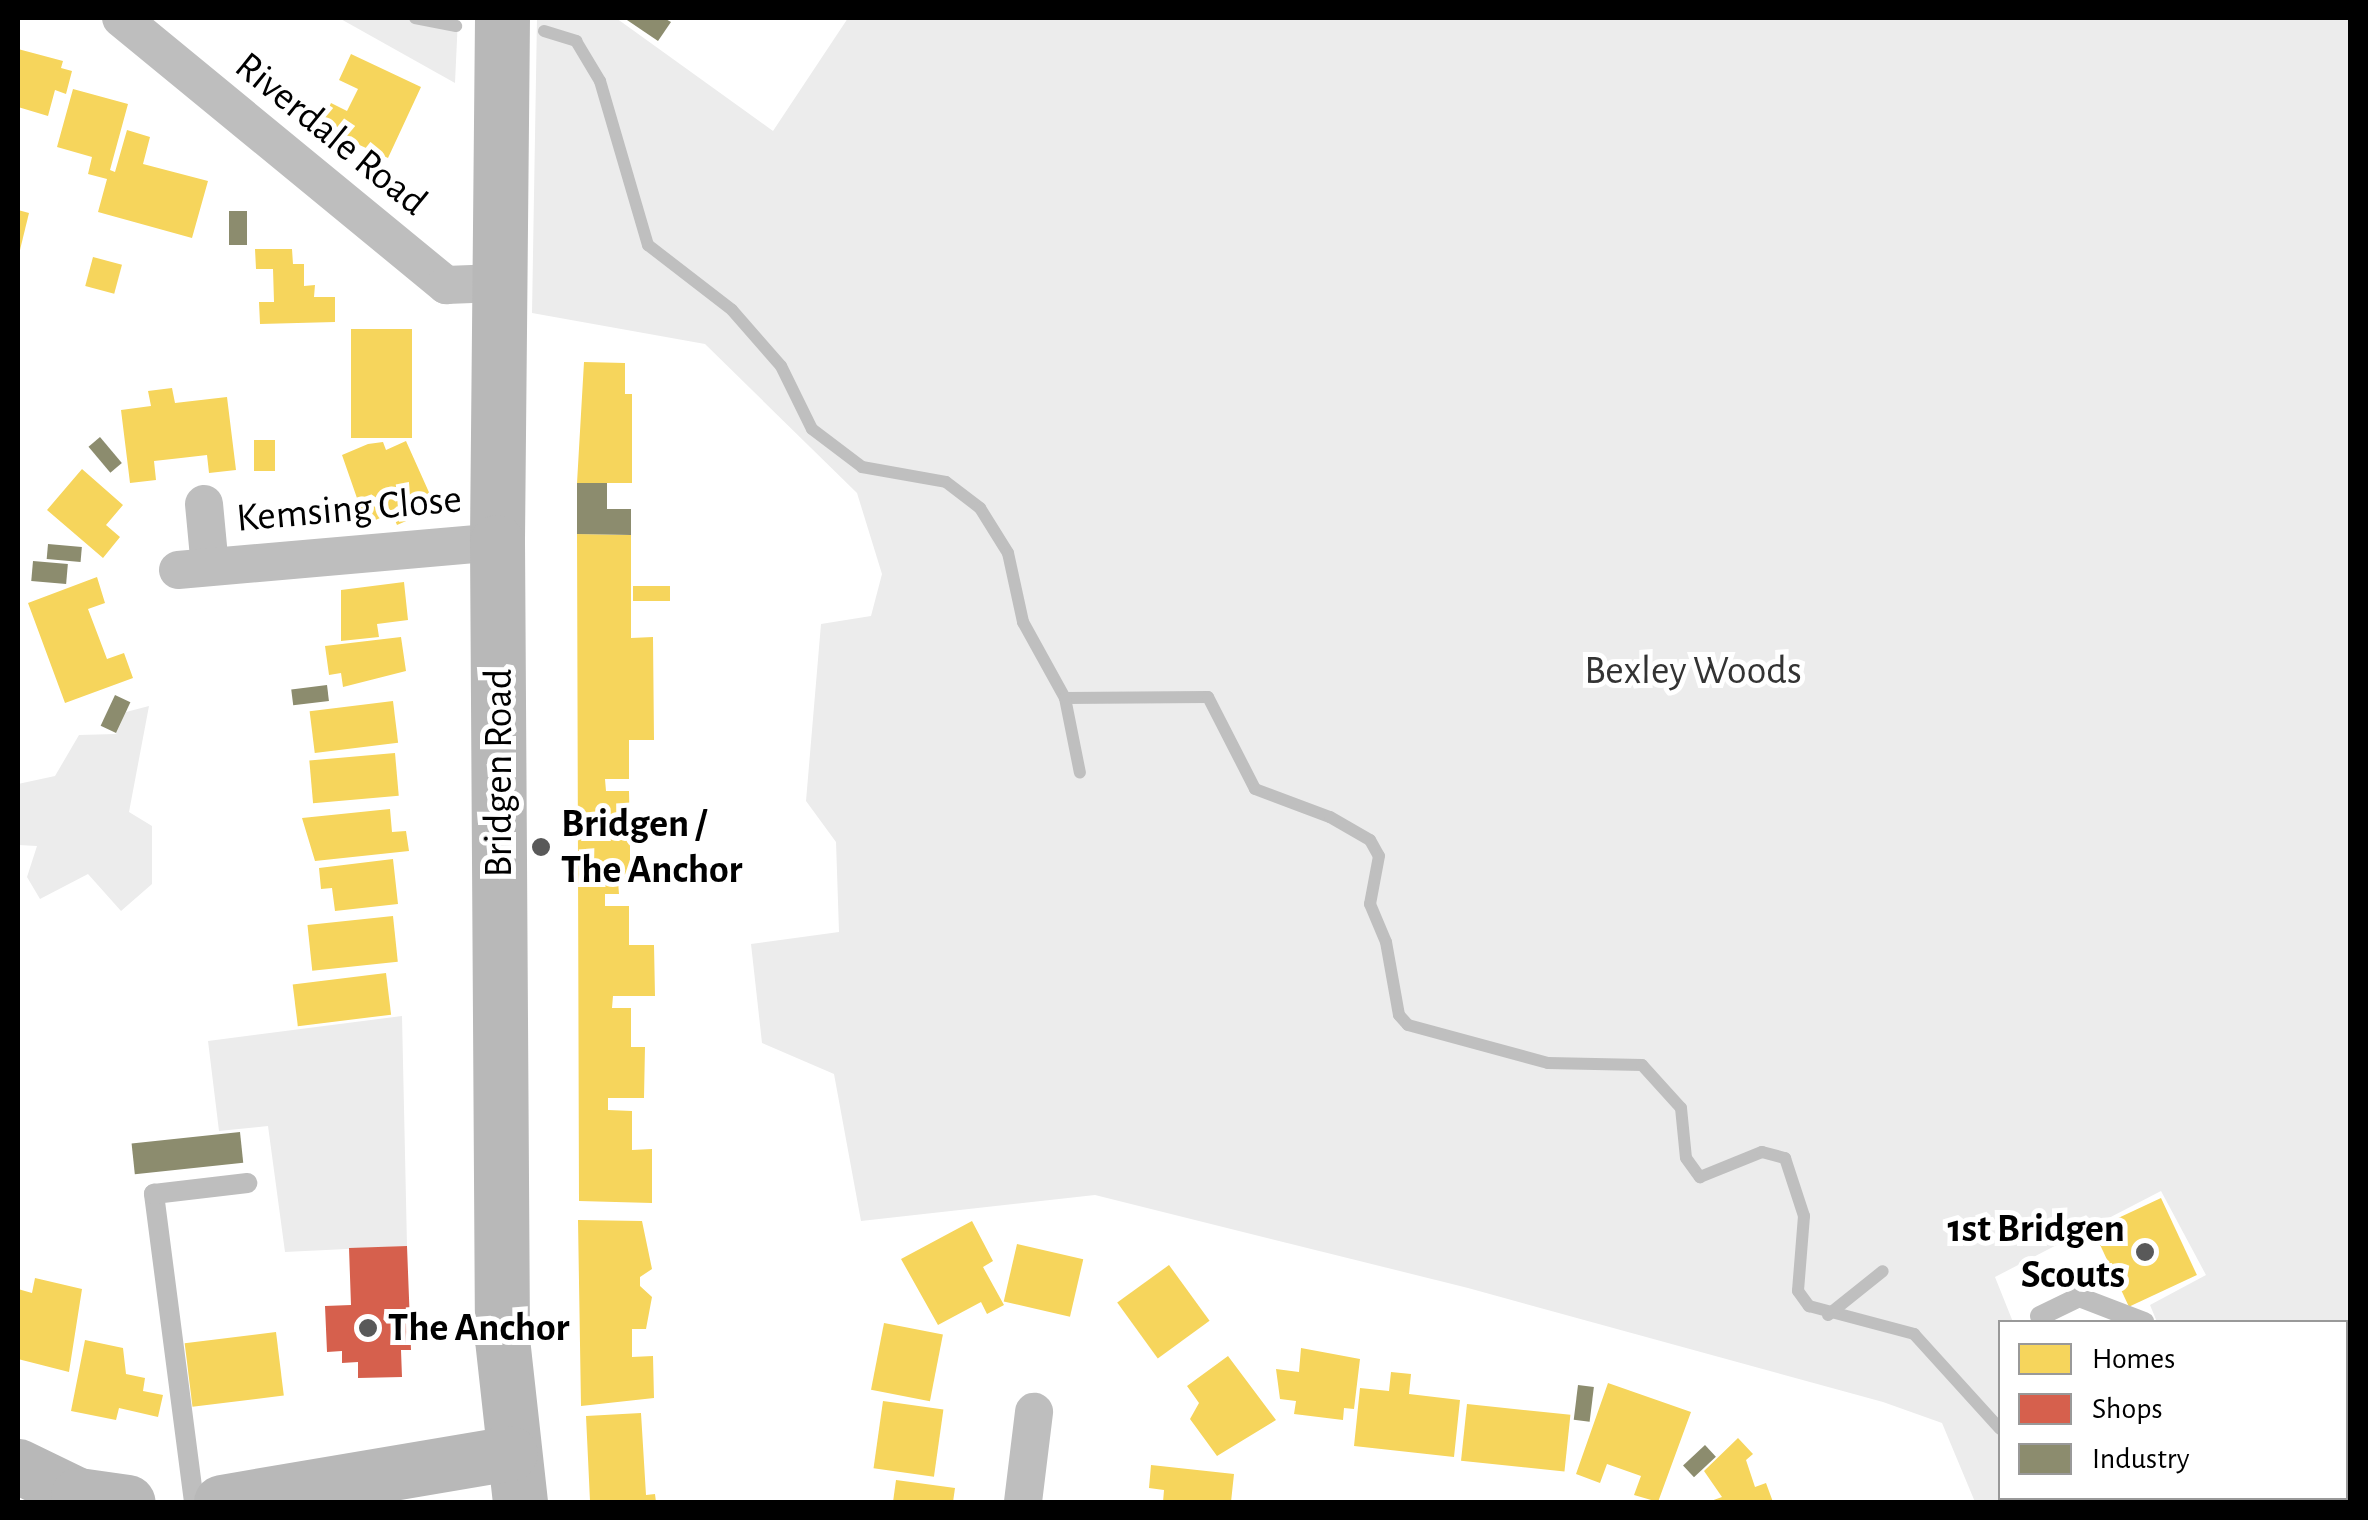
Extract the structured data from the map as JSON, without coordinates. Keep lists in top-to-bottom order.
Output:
{
  "streets": {
    "main road": ["Bridgen Road"],
    "street": ["Riverdale Road", "Kemsing Close"]
  },
  "crossings": [
    ["Riverdale Road", "Bridgen Road"],
    ["Kemsing Close", "Bridgen Road"]
  ],
  "parks": ["Bexley Woods"],
  "places": ["Bridgen / The Anchor", "1st Bridgen Scouts", "The Anchor"],
  "legend": ["Homes", "Shops", "Industry"]
}
